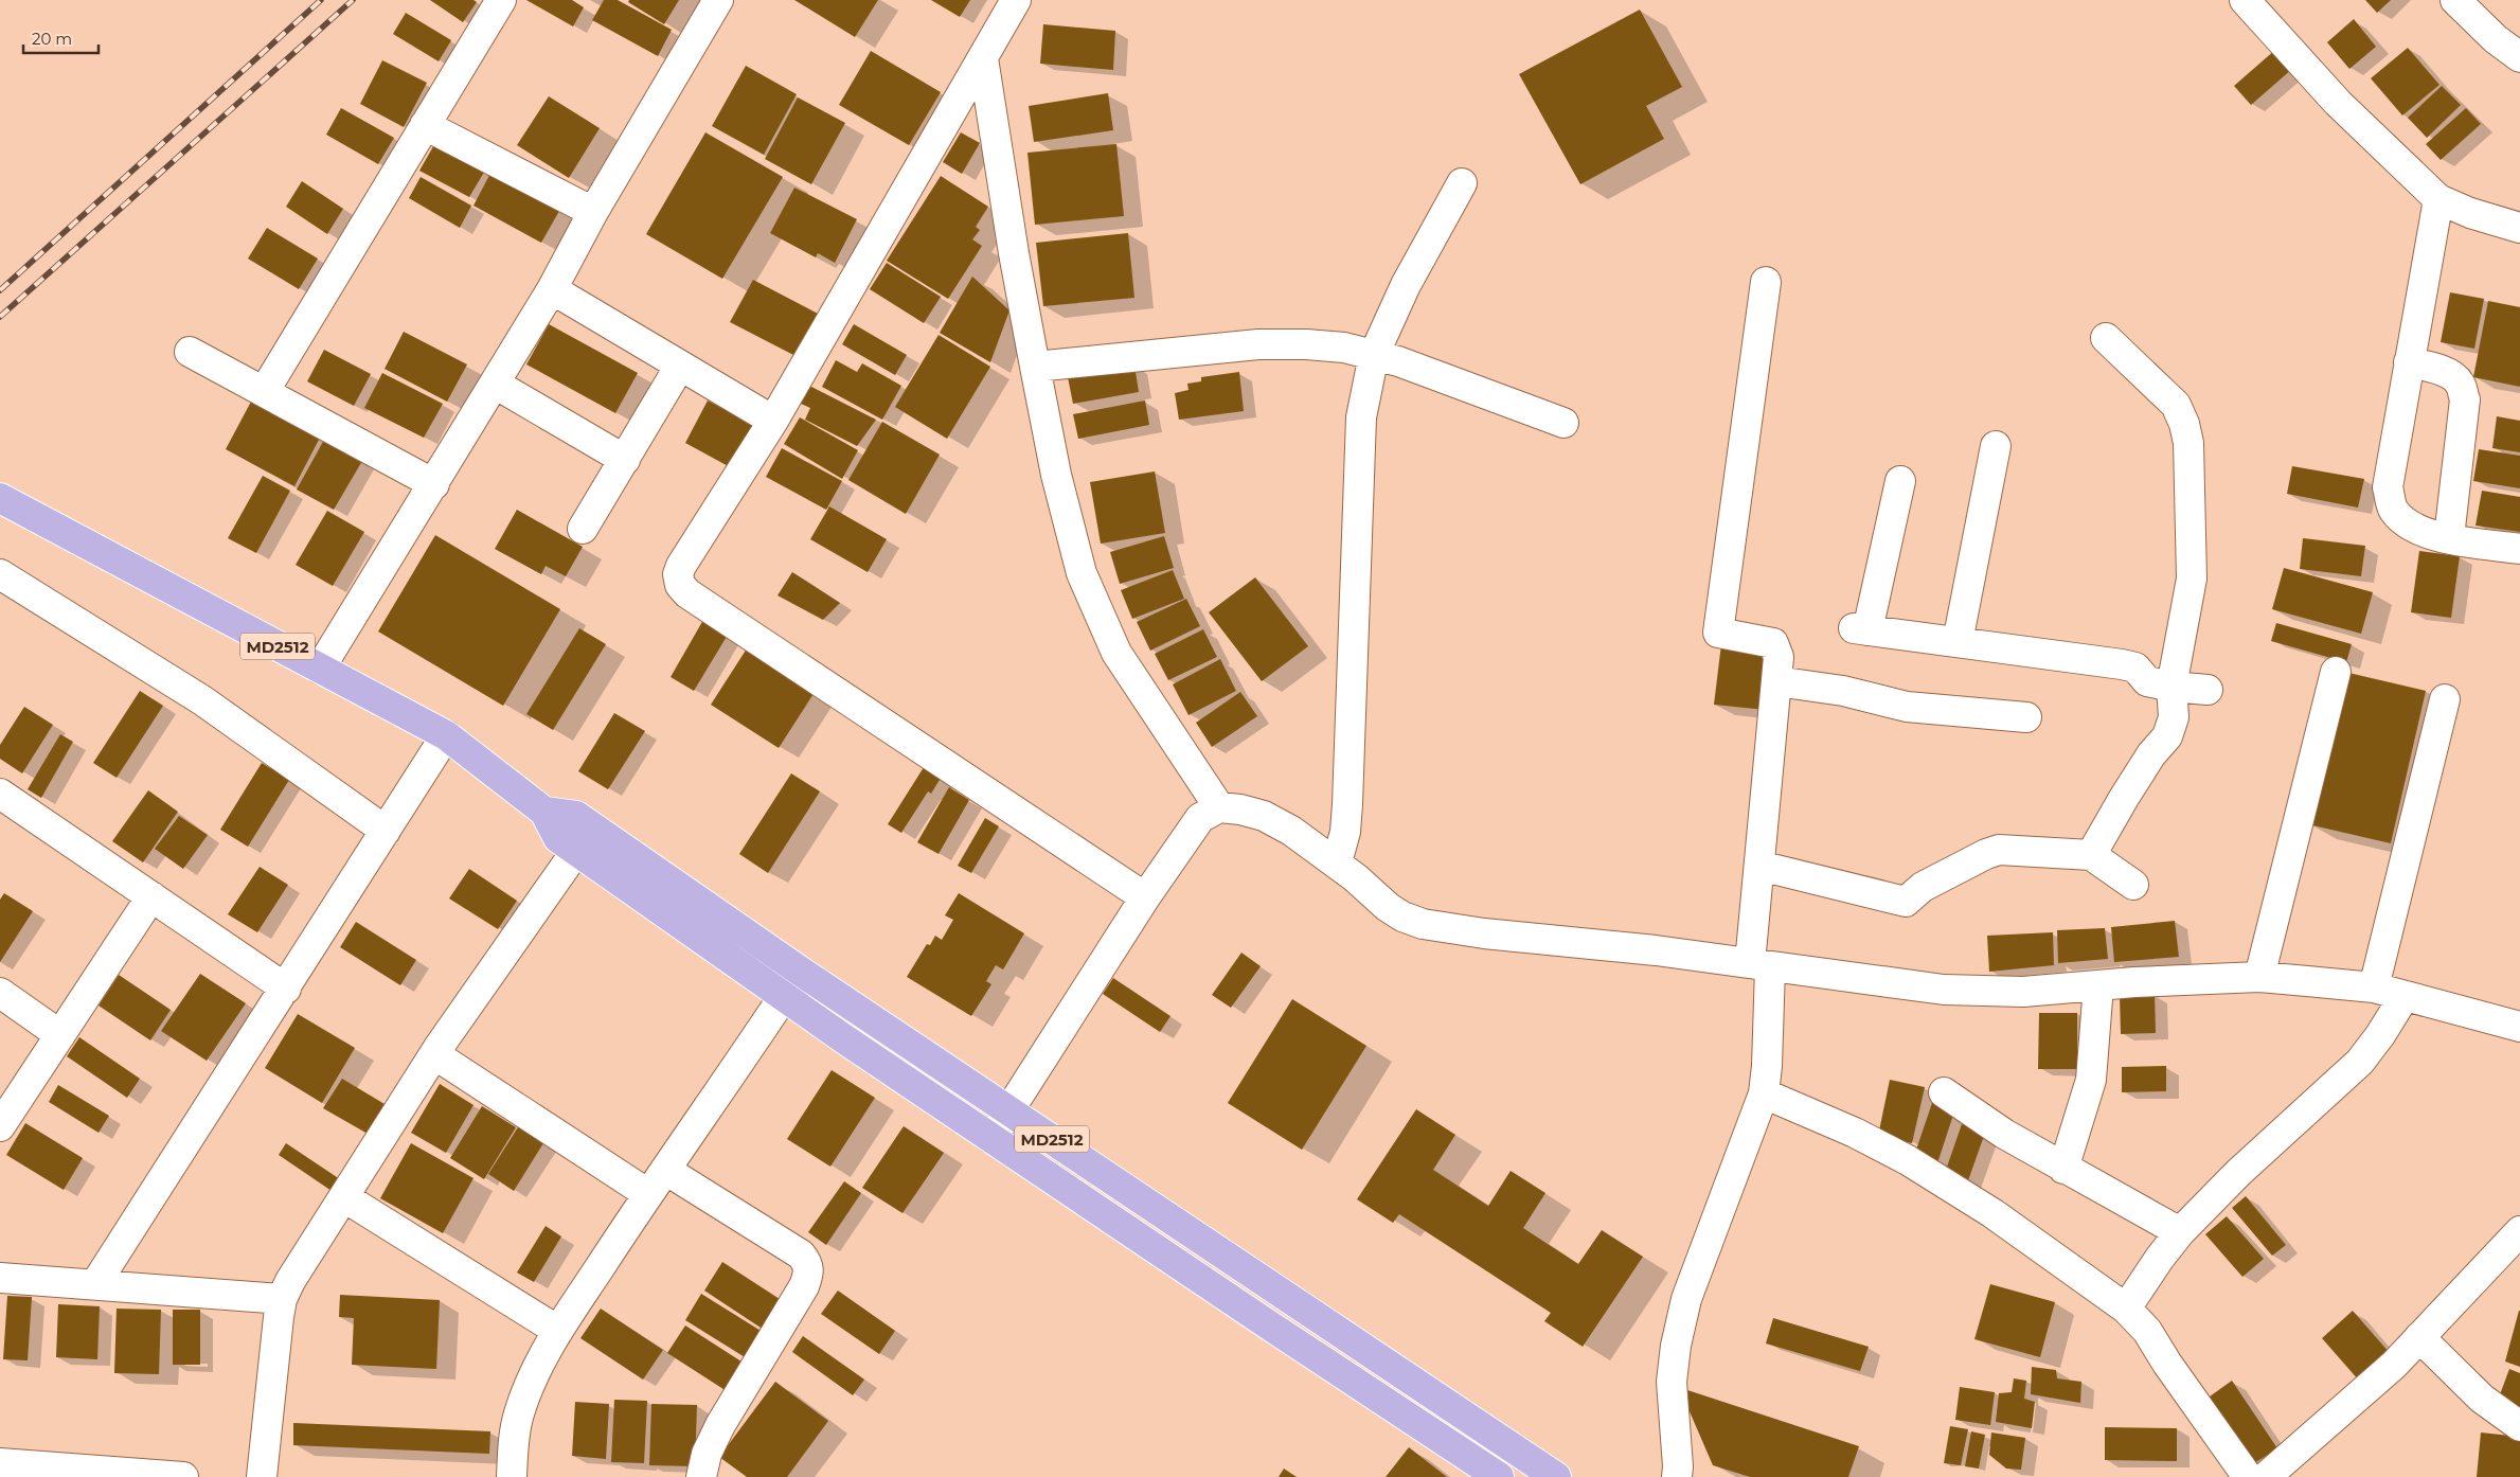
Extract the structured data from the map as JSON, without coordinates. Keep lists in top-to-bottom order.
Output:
{
  "streets": {
    "main road": ["MD2512"]
  },
  "scale_bar": "20 m"
}
